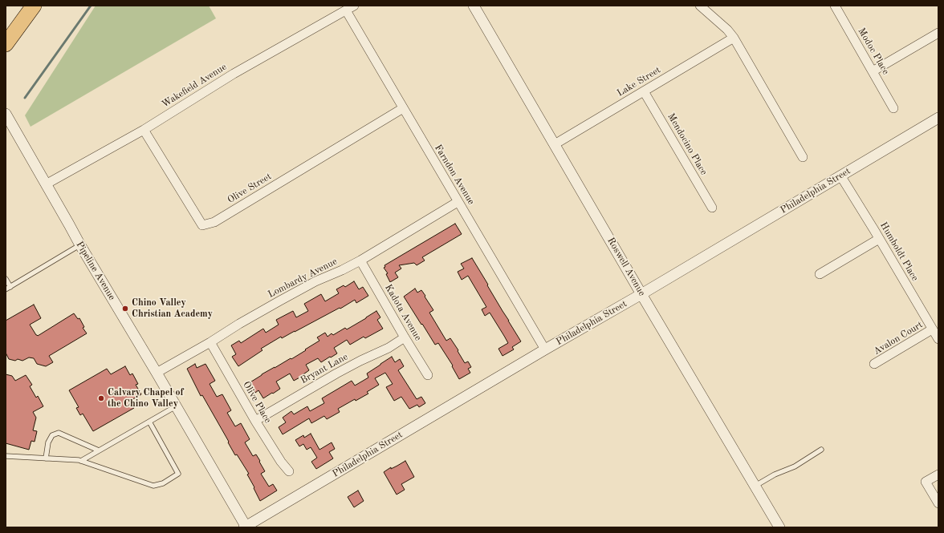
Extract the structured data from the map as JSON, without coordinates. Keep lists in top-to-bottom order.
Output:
{
  "streets": {
    "street": [
      "Modoc Place",
      "Lake Street",
      "Wakefield Avenue",
      "Mendocino Place",
      "Farndon Avenue",
      "Olive Street",
      "Philadelphia Street",
      "Humboldt Place",
      "Roswell Avenue",
      "Pipeline Avenue",
      "Lombardy Avenue",
      "Kadota Avenue",
      "Avalon Court",
      "Bryant Lane",
      "Olive Place"
    ]
  },
  "crossings": [
    ["Lake Street", "Mendocino Place"],
    ["Lake Street", "Roswell Avenue"],
    ["Wakefield Avenue", "Farndon Avenue"],
    ["Wakefield Avenue", "Olive Street"],
    ["Wakefield Avenue", "Pipeline Avenue"],
    ["Farndon Avenue", "Olive Street"],
    ["Farndon Avenue", "Philadelphia Street"],
    ["Farndon Avenue", "Lombardy Avenue"],
    ["Philadelphia Street", "Humboldt Place"],
    ["Philadelphia Street", "Roswell Avenue"],
    ["Philadelphia Street", "Pipeline Avenue"],
    ["Humboldt Place", "Avalon Court"],
    ["Pipeline Avenue", "Lombardy Avenue"],
    ["Lombardy Avenue", "Kadota Avenue"],
    ["Lombardy Avenue", "Olive Place"],
    ["Kadota Avenue", "Bryant Lane"],
    ["Bryant Lane", "Olive Place"]
  ],
  "places": ["Chino Valley Christian Academy", "Calvary Chapel of the Chino Valley"]
}
